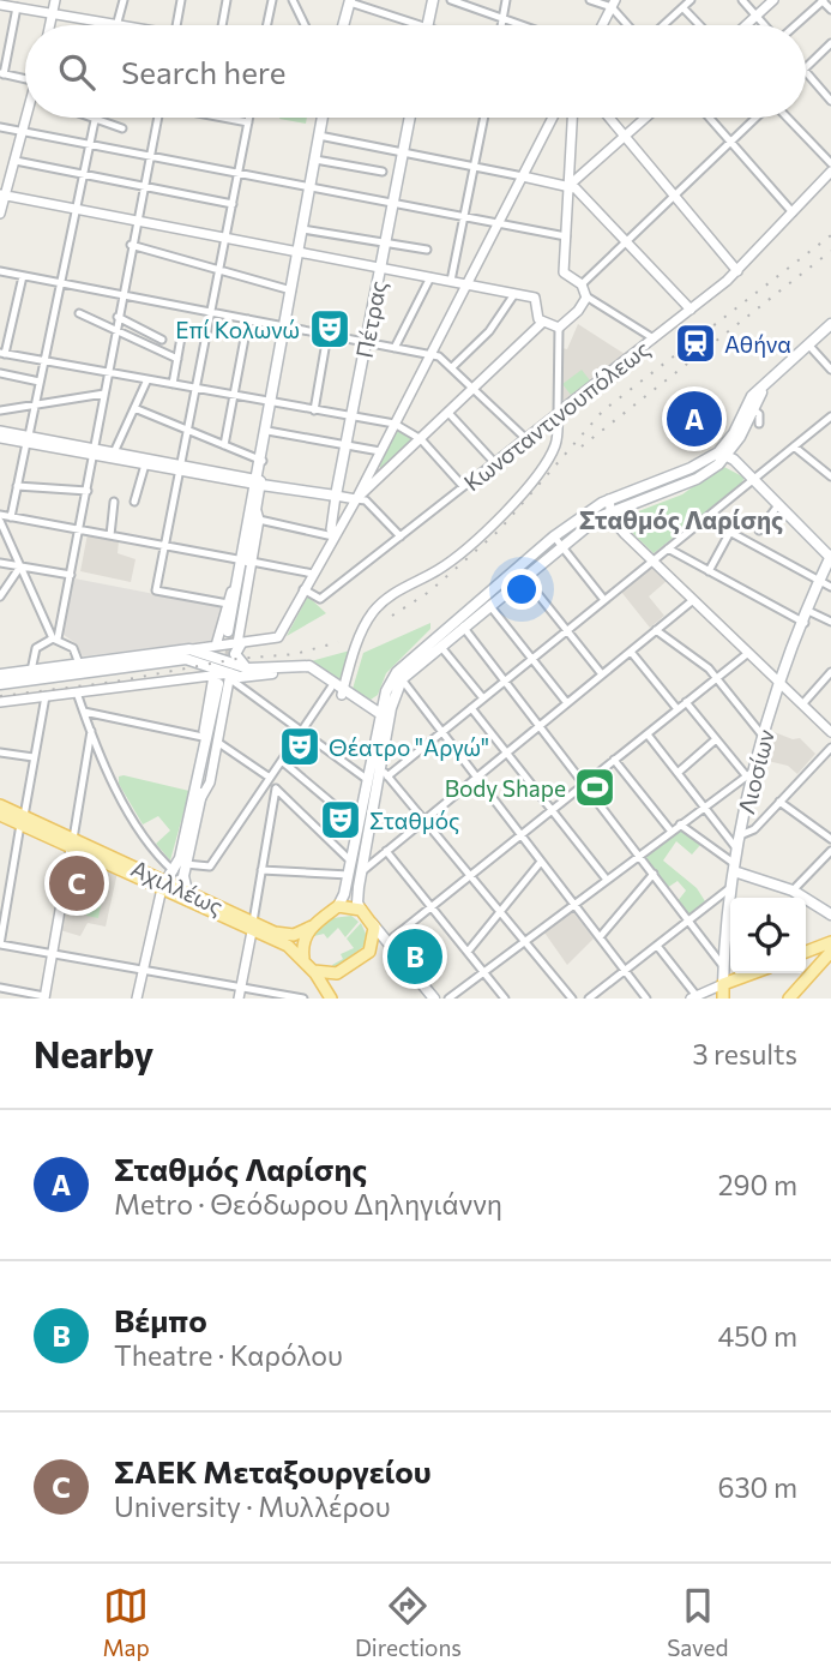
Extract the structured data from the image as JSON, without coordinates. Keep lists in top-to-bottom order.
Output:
{
  "streets": {
    "main road": ["Πέτρας", "Λιοσίων", "Αχιλλέως"],
    "street": ["Κωνσταντινουπόλεως"]
  },
  "districts": ["Σταθμός Λαρίσης"],
  "places": {
    "theatre": ["Επί Κολωνώ", "Θέατρο \"Αργώ\"", "Σταθμός"],
    "station": ["Αθήνα"],
    "sports": ["Body Shape"]
  },
  "page": {
    "search": "Search here",
    "pins": ["A", "C", "B"],
    "heading": ["Nearby", "3 results"],
    "list": [
      {
        "mark": "A",
        "name": "Σταθμός Λαρίσης",
        "note": "Metro · Θεόδωρου Δηληγιάννη",
        "value": "290 m"
      },
      {
        "mark": "B",
        "name": "Βέμπο",
        "note": "Theatre · Καρόλου",
        "value": "450 m"
      },
      {
        "mark": "C",
        "name": "ΣΑΕΚ Μεταξουργείου",
        "note": "University · Μυλλέρου",
        "value": "630 m"
      }
    ],
    "nav": ["Map", "Directions", "Saved"]
  }
}
